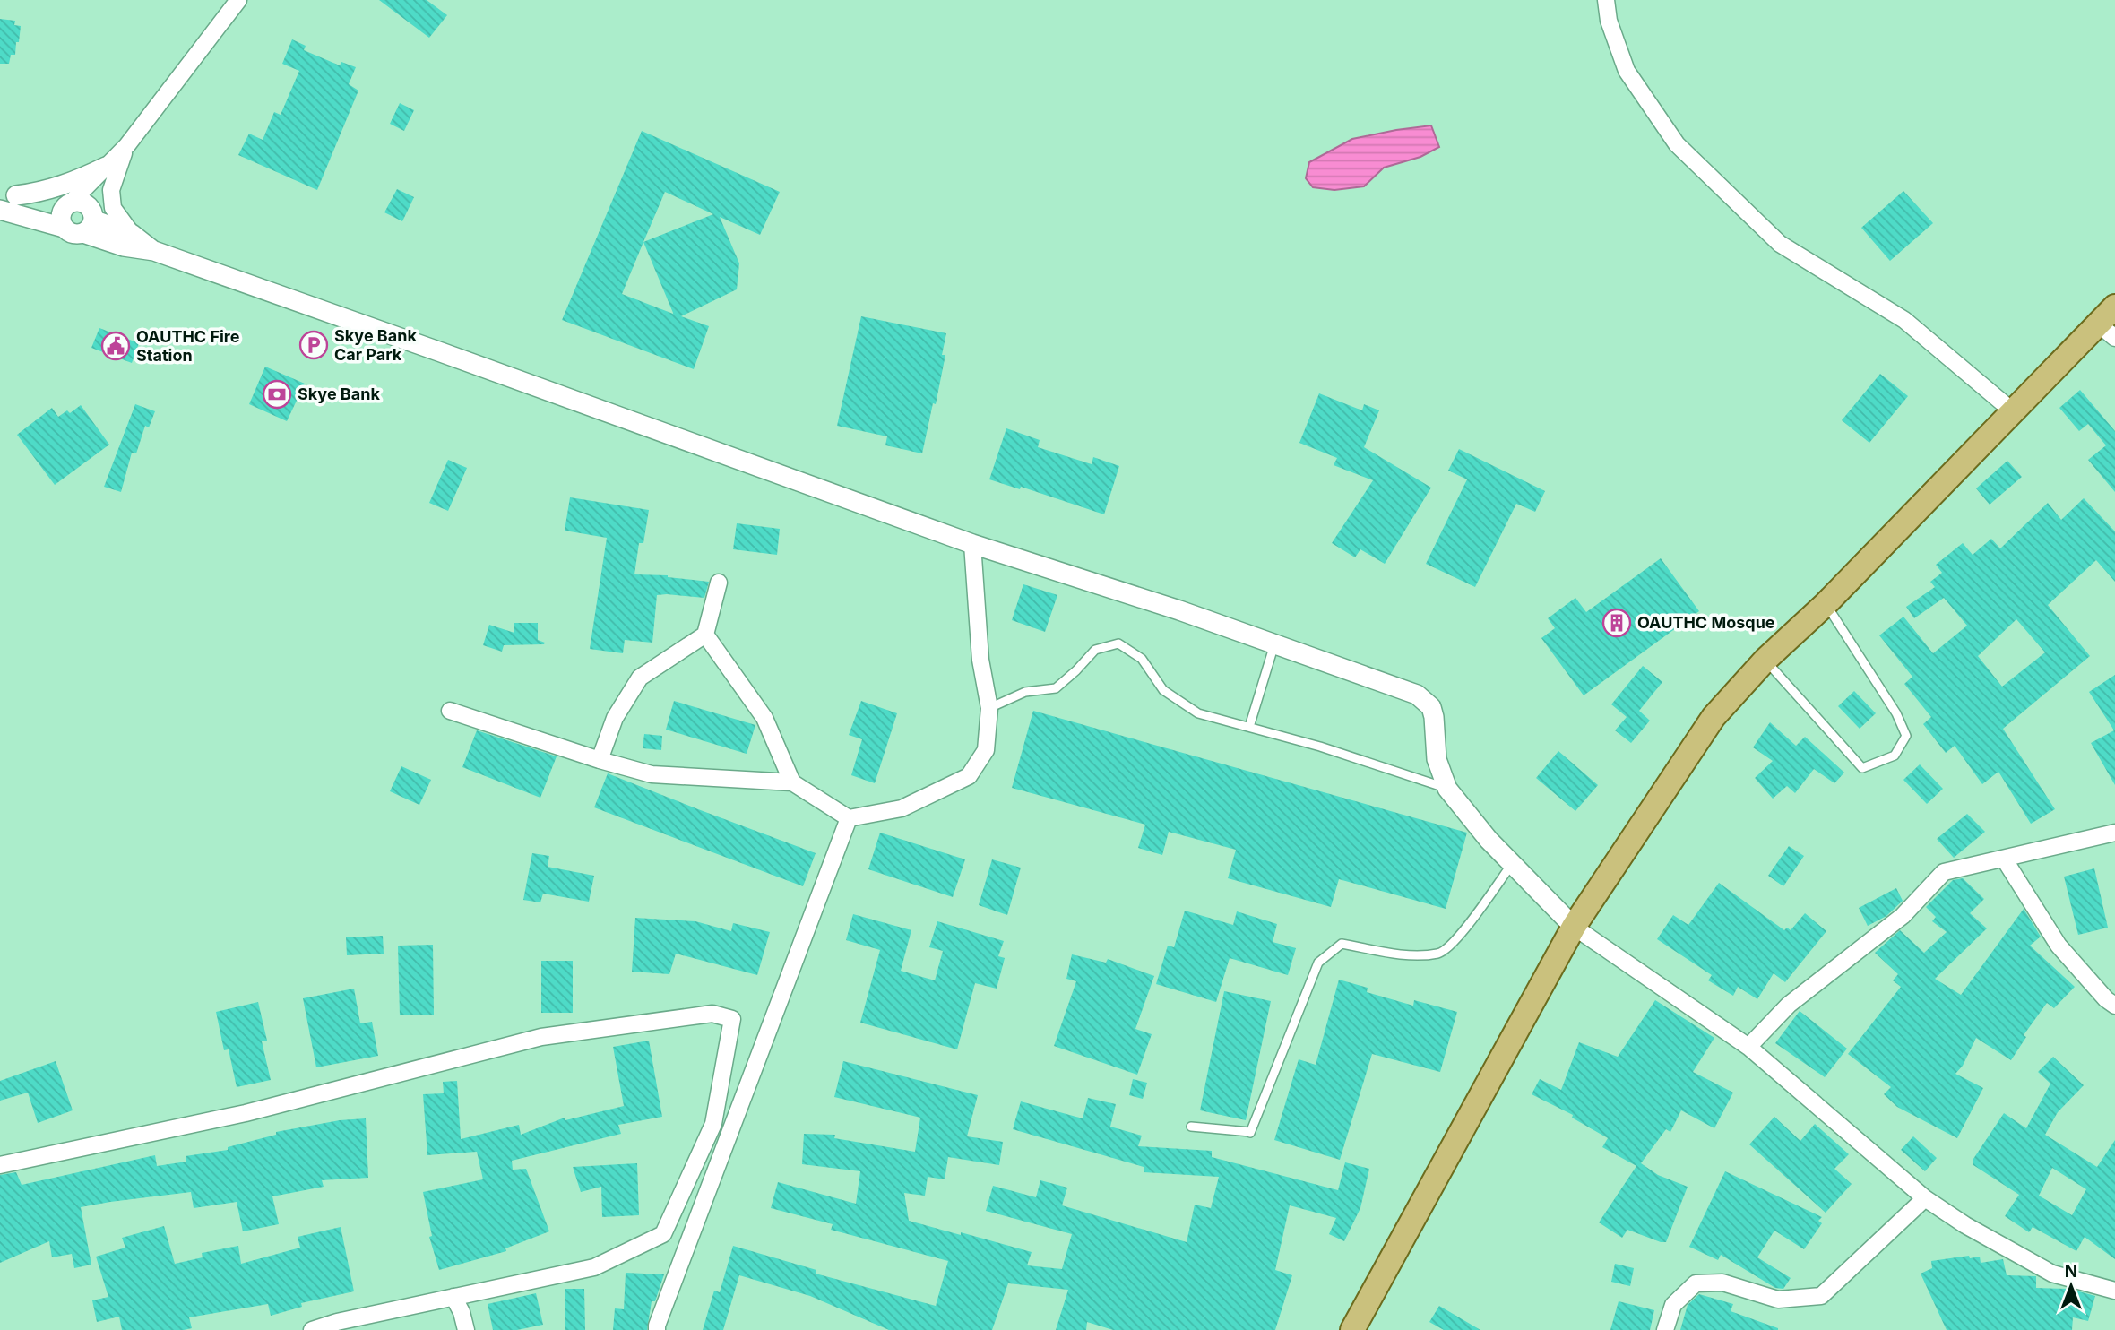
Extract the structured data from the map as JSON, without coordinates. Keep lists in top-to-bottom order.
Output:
{
  "places": {
    "parking": ["Skye Bank Car Park"],
    "public building": ["OAUTHC Fire Station"],
    "bank": ["Skye Bank"],
    "building": ["OAUTHC Mosque"]
  },
  "north": "top"
}
